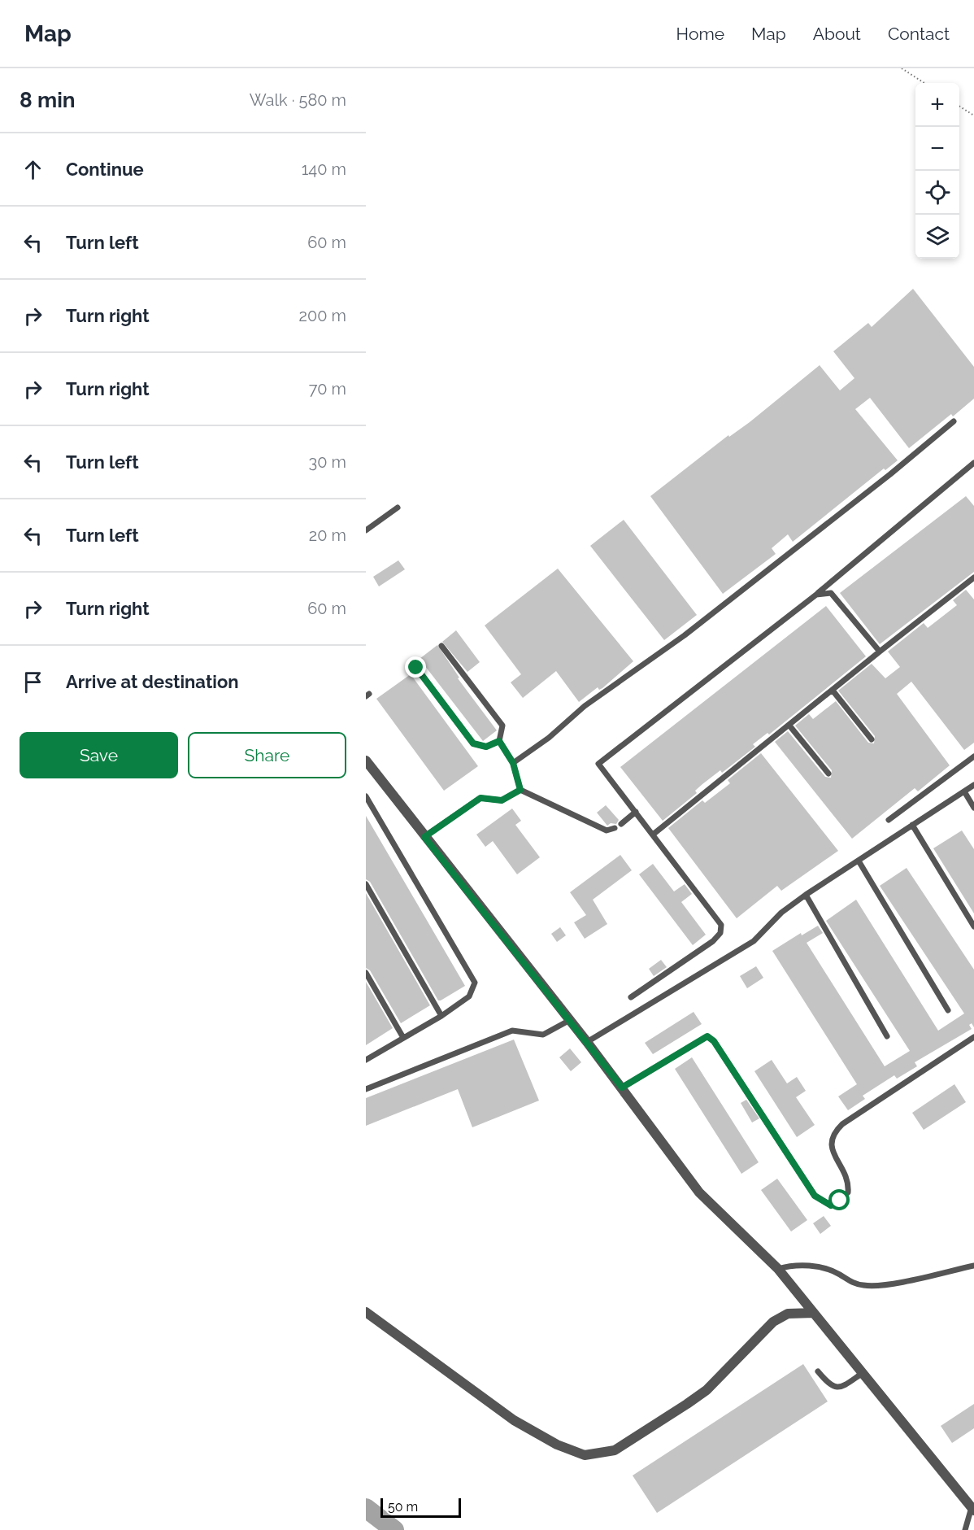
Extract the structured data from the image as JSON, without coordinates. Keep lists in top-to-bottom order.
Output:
{
  "scale_bar": "50 m",
  "page": {
    "header": "Map",
    "nav": [
      "Home",
      "Map",
      "About",
      "Contact"
    ],
    "heading": ["8 min", "Walk · 580 m"],
    "map_buttons": ["+", "−"],
    "list": [
      ["Continue", "140 m"],
      ["Turn left", "60 m"],
      ["Turn right", "200 m"],
      ["Turn right", "70 m"],
      ["Turn left", "30 m"],
      ["Turn left", "20 m"],
      ["Turn right", "60 m"],
      "Arrive at destination"
    ],
    "buttons": ["Save", "Share"],
    "scale": "50 m"
  }
}
